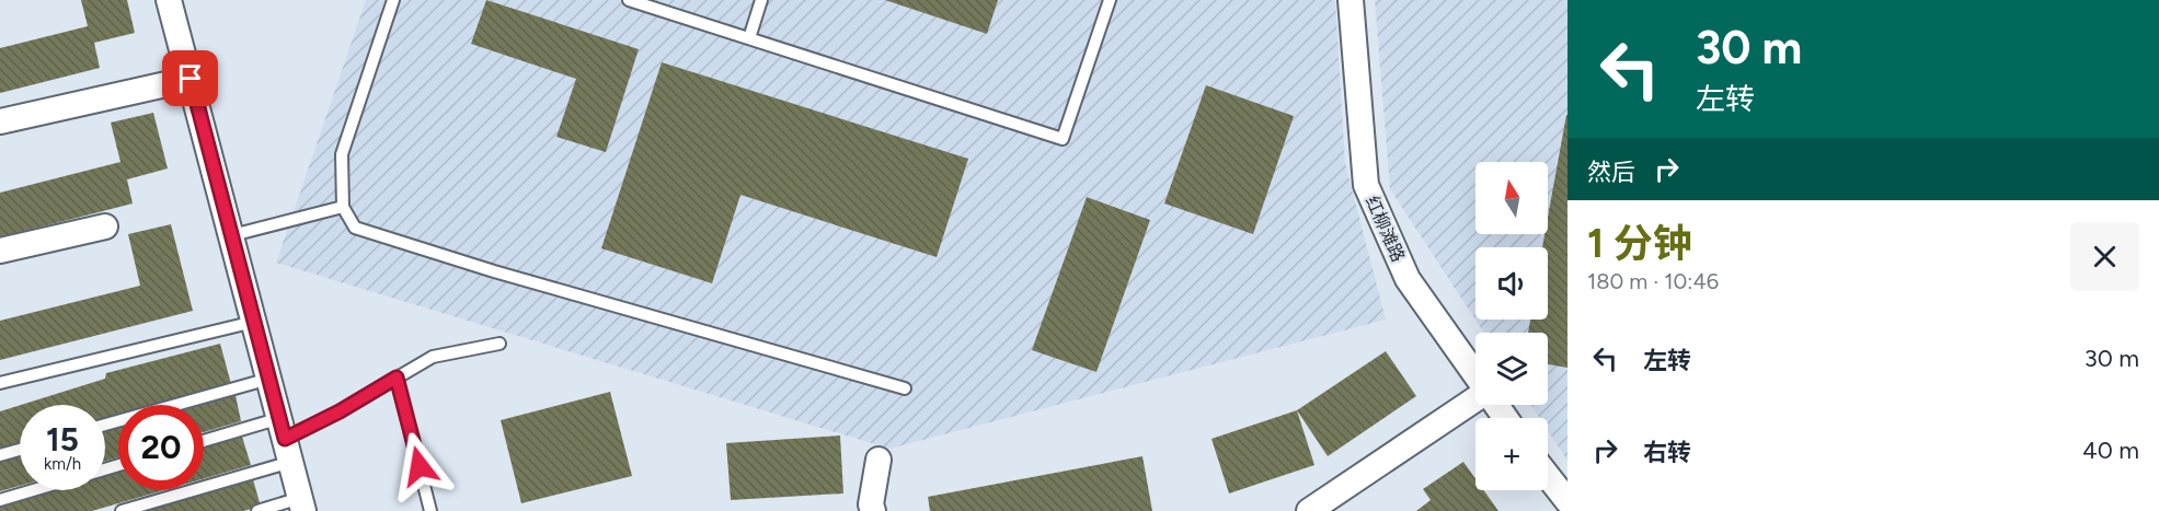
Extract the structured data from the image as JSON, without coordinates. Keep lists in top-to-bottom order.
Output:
{
  "streets": {
    "street": ["红柳滩路"]
  },
  "north": "top",
  "page": {
    "turn": ["30 m", "左转"],
    "then": "然后",
    "map_buttons": "+",
    "heading": ["1 分钟", "180 m · 10:46"],
    "list": [
      {
        "name": "左转",
        "value": "30 m"
      },
      {
        "name": "右转",
        "value": "40 m"
      }
    ],
    "speed": "15 km/h",
    "limit": "20"
  }
}
